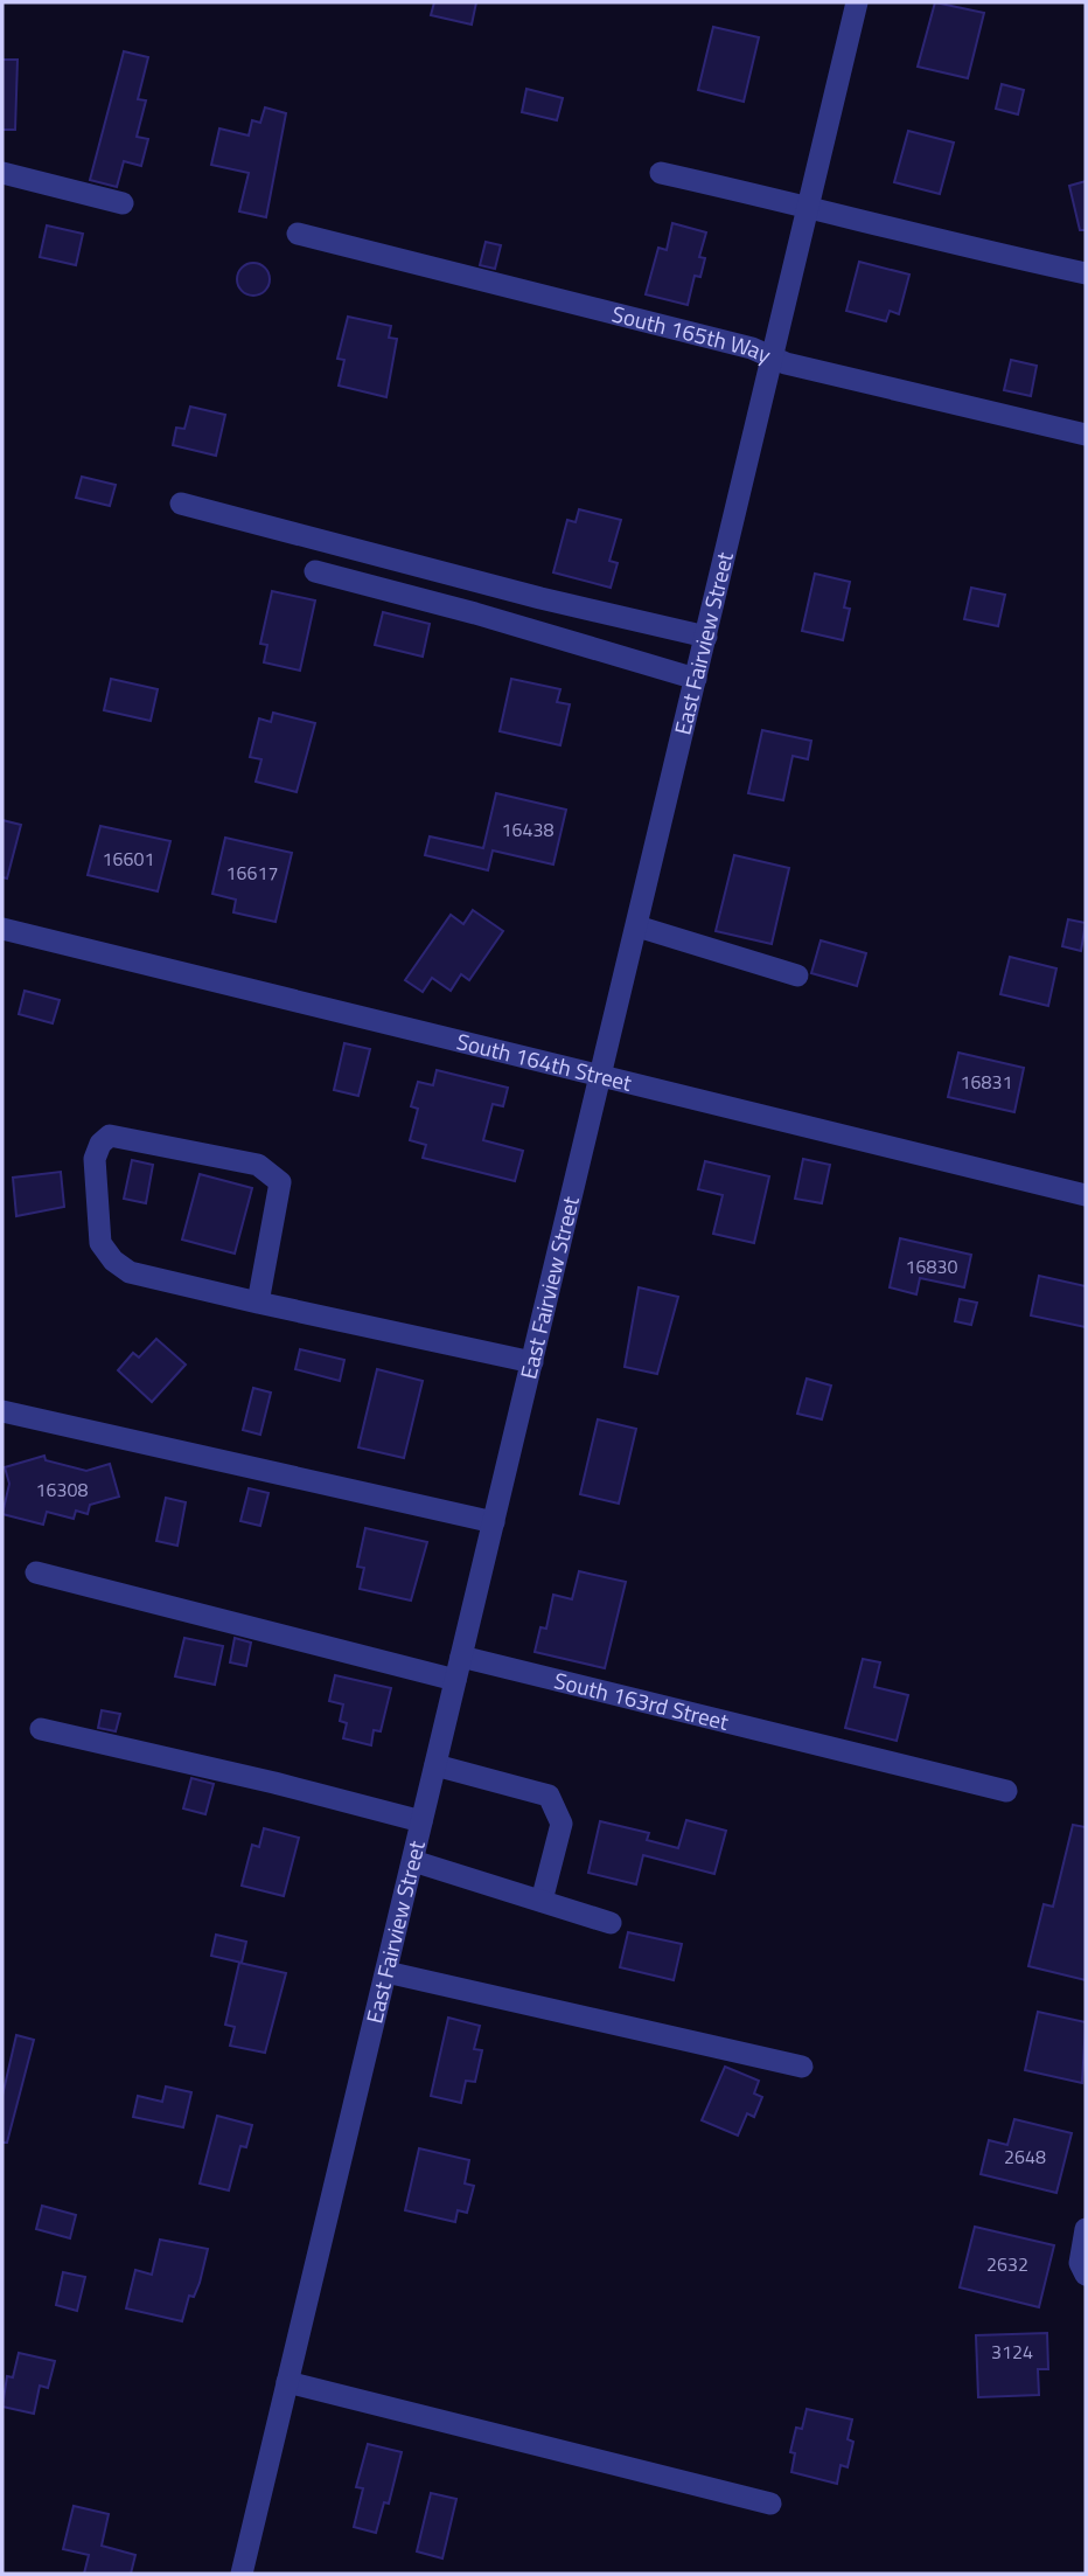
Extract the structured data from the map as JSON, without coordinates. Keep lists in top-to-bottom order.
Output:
{
  "streets": {
    "street": [
      "South 165th Way",
      "East Fairview Street",
      "South 164th Street",
      "South 163rd Street"
    ]
  },
  "crossings": [
    ["South 165th Way", "East Fairview Street"],
    ["East Fairview Street", "South 164th Street"],
    ["East Fairview Street", "South 163rd Street"]
  ],
  "house_numbers": [
    "16438",
    "16601",
    "16617",
    "16831",
    "16830",
    "16308",
    "2648",
    "2632",
    "3124"
  ]
}
